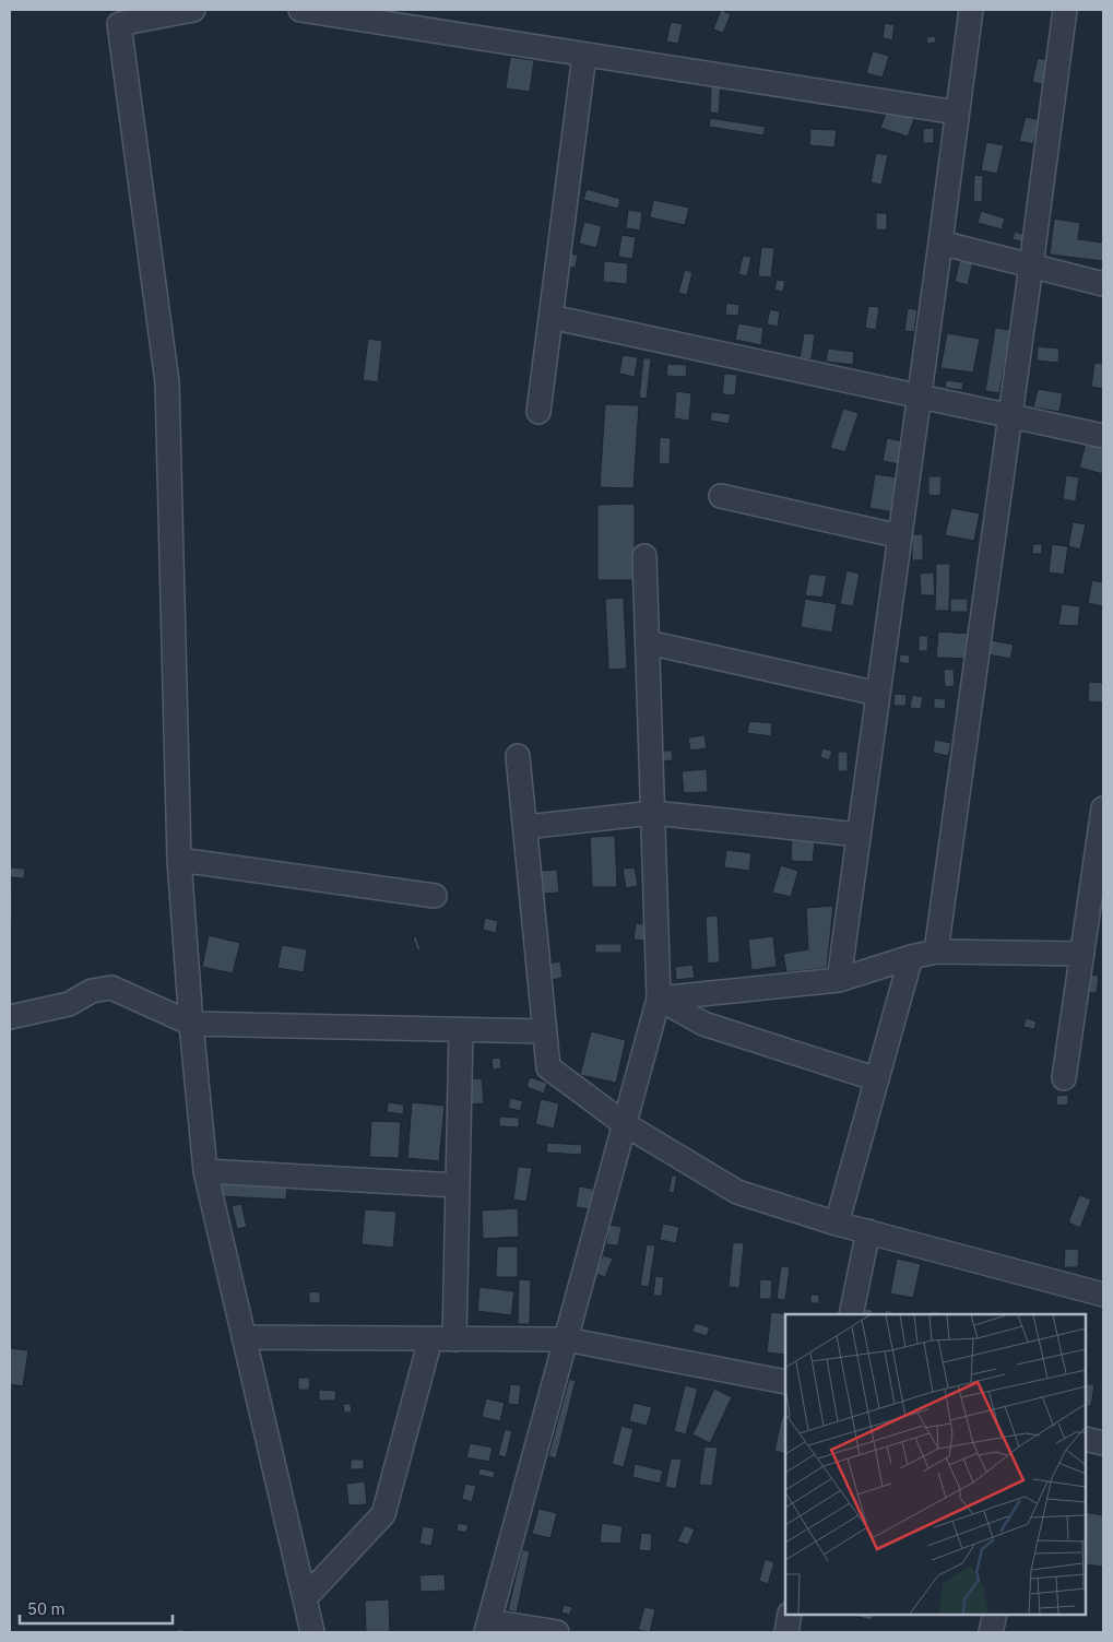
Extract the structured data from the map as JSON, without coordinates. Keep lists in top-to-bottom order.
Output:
{
  "scale_bar": "50 m"
}
